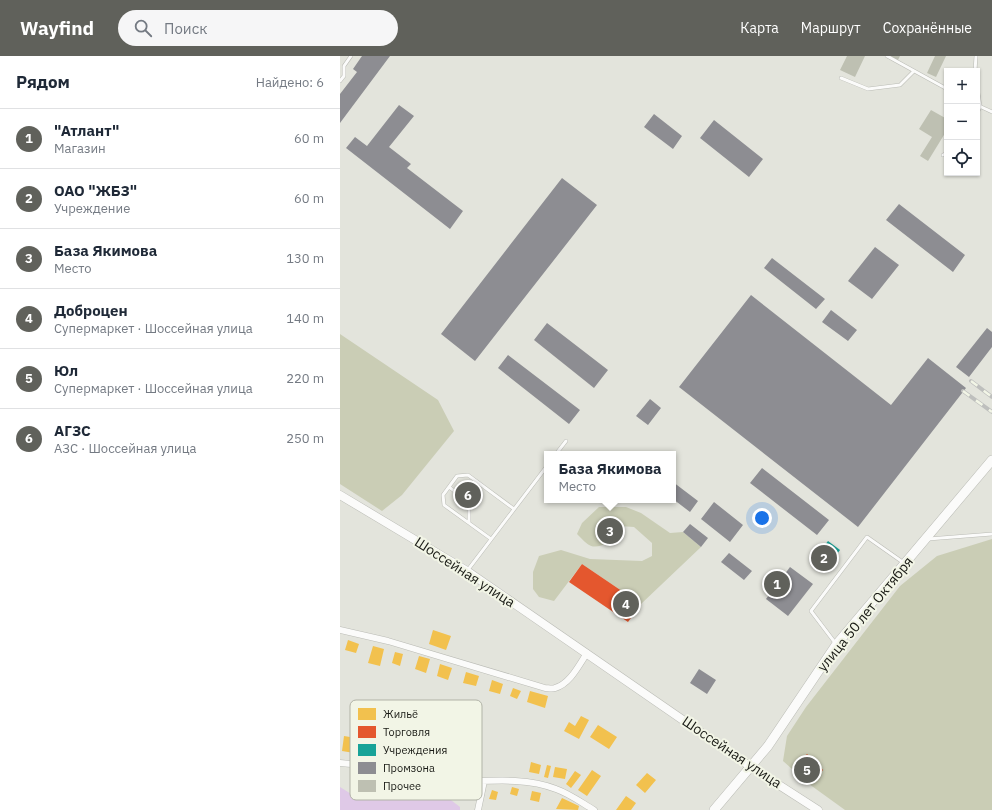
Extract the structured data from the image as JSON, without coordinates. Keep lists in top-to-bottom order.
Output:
{
  "streets": {
    "main road": ["улица 50 лет Октября"],
    "street": ["Шоссейная улица"]
  },
  "crossings": [
    ["Шоссейная улица", "улица 50 лет Октября"]
  ],
  "legend": [
    "Жильё",
    "Торговля",
    "Учреждения",
    "Промзона",
    "Прочее"
  ],
  "page": {
    "header": "Wayfind",
    "search": "Поиск",
    "nav": ["Карта", "Маршрут", "Сохранённые"],
    "heading": ["Рядом", "Найдено: 6"],
    "map_buttons": ["+", "−"],
    "list": [
      {
        "mark": "1",
        "name": "\"Атлант\"",
        "note": "Магазин",
        "value": "60 m"
      },
      {
        "mark": "2",
        "name": "ОАО \"ЖБЗ\"",
        "note": "Учреждение",
        "value": "60 m"
      },
      {
        "mark": "3",
        "name": "База Якимова",
        "note": "Место",
        "value": "130 m"
      },
      {
        "mark": "4",
        "name": "Доброцен",
        "note": "Супермаркет · Шоссейная улица",
        "value": "140 m"
      },
      {
        "mark": "5",
        "name": "Юл",
        "note": "Супермаркет · Шоссейная улица",
        "value": "220 m"
      },
      {
        "mark": "6",
        "name": "АГЗС",
        "note": "АЗС · Шоссейная улица",
        "value": "250 m"
      }
    ],
    "popup": ["База Якимова", "Место"],
    "pins": [
      "6",
      "3",
      "2",
      "1",
      "4",
      "5"
    ]
  }
}
